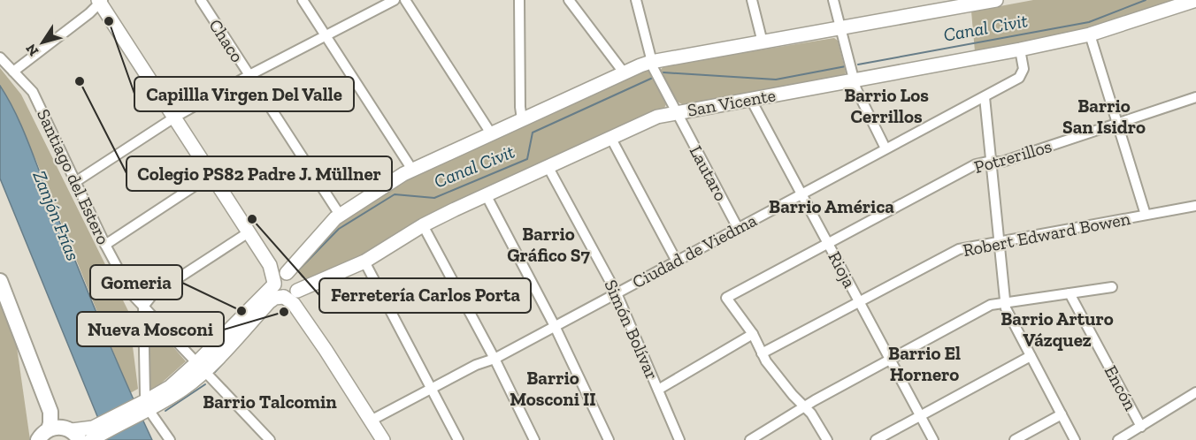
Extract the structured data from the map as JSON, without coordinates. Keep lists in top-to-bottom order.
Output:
{
  "streets": {
    "main road": ["San Vicente"],
    "street": [
      "Chaco",
      "Potrerillos",
      "Lautaro",
      "Santiago del Estero",
      "Robert Edward Bowen",
      "Ciudad de Viedma",
      "Rioja",
      "Simón Bolívar",
      "Encón"
    ]
  },
  "crossings": [
    ["San Vicente", "Lautaro"],
    ["San Vicente", "Santiago del Estero"],
    ["San Vicente", "Ciudad de Viedma"],
    ["San Vicente", "Rioja"],
    ["San Vicente", "Simón Bolívar"],
    ["Potrerillos", "Rioja"],
    ["Lautaro", "Ciudad de Viedma"],
    ["Robert Edward Bowen", "Rioja"],
    ["Ciudad de Viedma", "Rioja"],
    ["Ciudad de Viedma", "Simón Bolívar"]
  ],
  "districts": [
    "Barrio Los Cerrillos",
    "Barrio San Isidro",
    "Barrio América",
    "Barrio Gráfico S7",
    "Barrio Arturo Vázquez",
    "Barrio El Hornero",
    "Barrio Mosconi II",
    "Barrio Talcomin"
  ],
  "water": ["Canal Civit", "Zanjón Frías"],
  "places": [
    "Capillla Virgen Del Valle",
    "Colegio PS82 Padre J. Müllner",
    "Ferretería Carlos Porta",
    "Gomeria",
    "Nueva Mosconi"
  ],
  "north": "bottom left"
}
